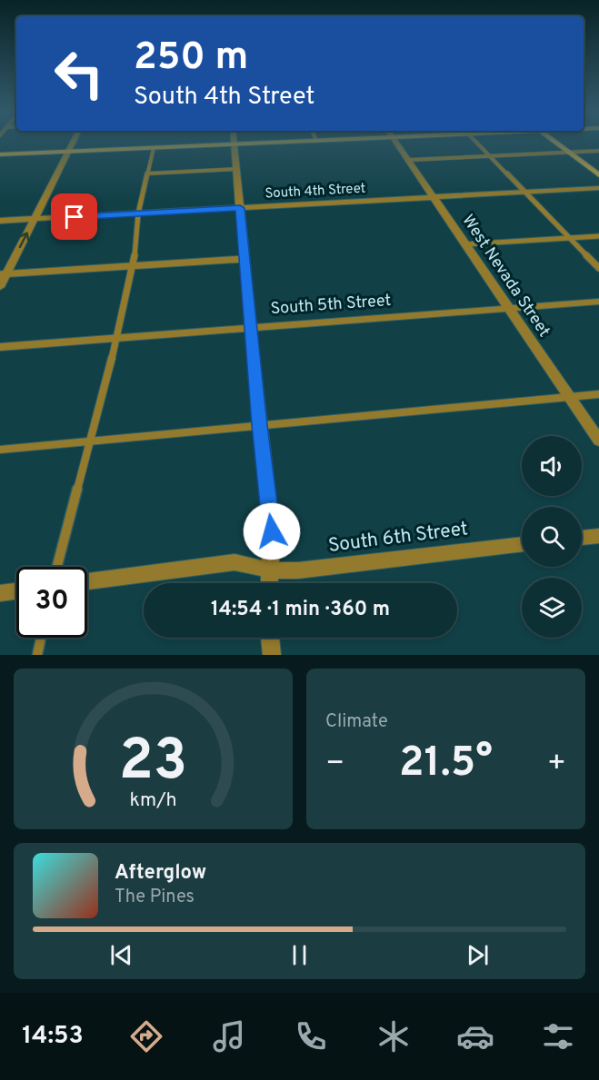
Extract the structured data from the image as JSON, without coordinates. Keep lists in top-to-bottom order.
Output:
{
  "streets": {
    "street": [
      "South 4th Street",
      "West Nevada Street",
      "South 5th Street",
      "South 6th Street"
    ]
  },
  "crossings": [
    ["South 4th Street", "West Nevada Street"],
    ["West Nevada Street", "South 5th Street"]
  ],
  "page": {
    "turn": ["250 m", "South 4th Street"],
    "limit": "30",
    "trip": "14:54 · 1 min · 360 m",
    "tile": "Climate",
    "heat": ["−", "21.5°", "+"],
    "song": ["Afterglow", "The Pines"],
    "tabs": "14:53",
    "gauge": ["23", "km/h"]
  }
}
